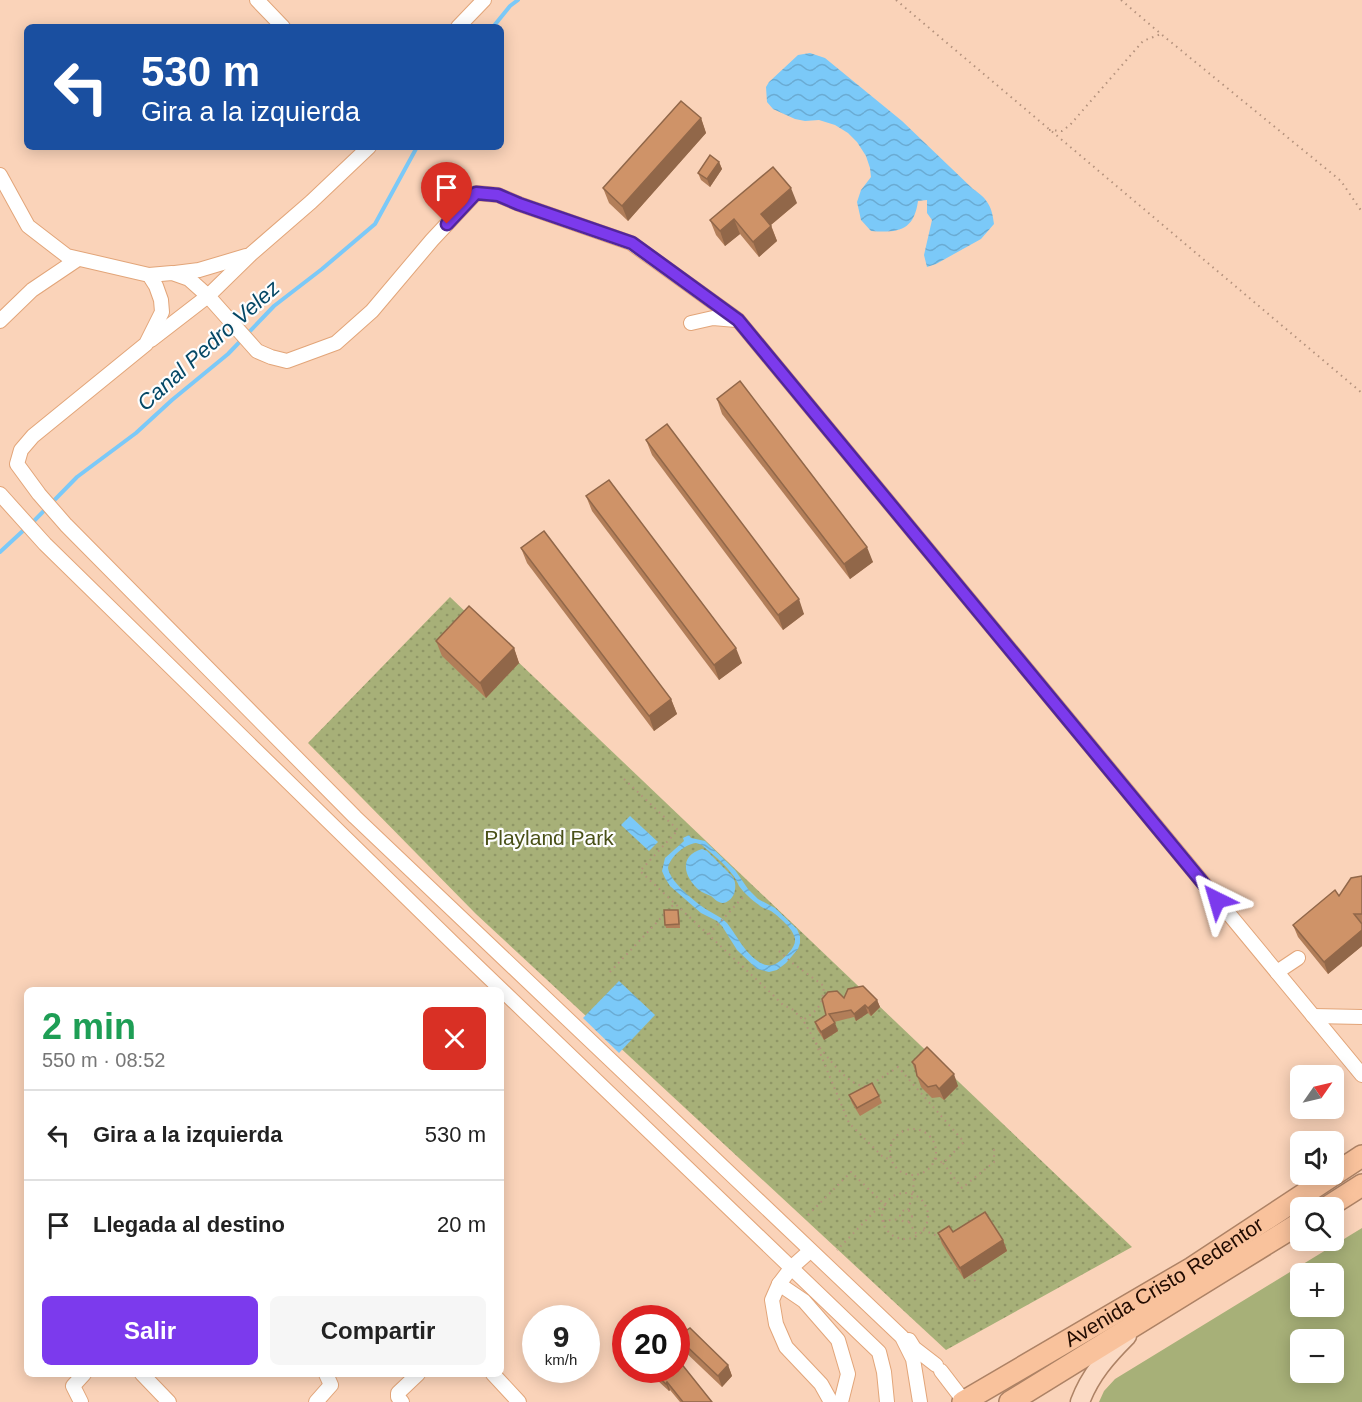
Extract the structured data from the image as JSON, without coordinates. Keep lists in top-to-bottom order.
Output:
{
  "streets": {
    "highway": ["Avenida Cristo Redentor"]
  },
  "water": ["Canal Pedro Velez"],
  "parks": ["Playland Park"],
  "north": "top right",
  "page": {
    "turn": ["530 m", "Gira a la izquierda"],
    "heading": ["2 min", "550 m · 08:52"],
    "map_buttons": ["+", "−"],
    "list": [
      {
        "name": "Gira a la izquierda",
        "value": "530 m"
      },
      {
        "name": "Llegada al destino",
        "value": "20 m"
      }
    ],
    "buttons": ["Salir", "Compartir"],
    "speed": "9 km/h",
    "limit": "20"
  }
}
